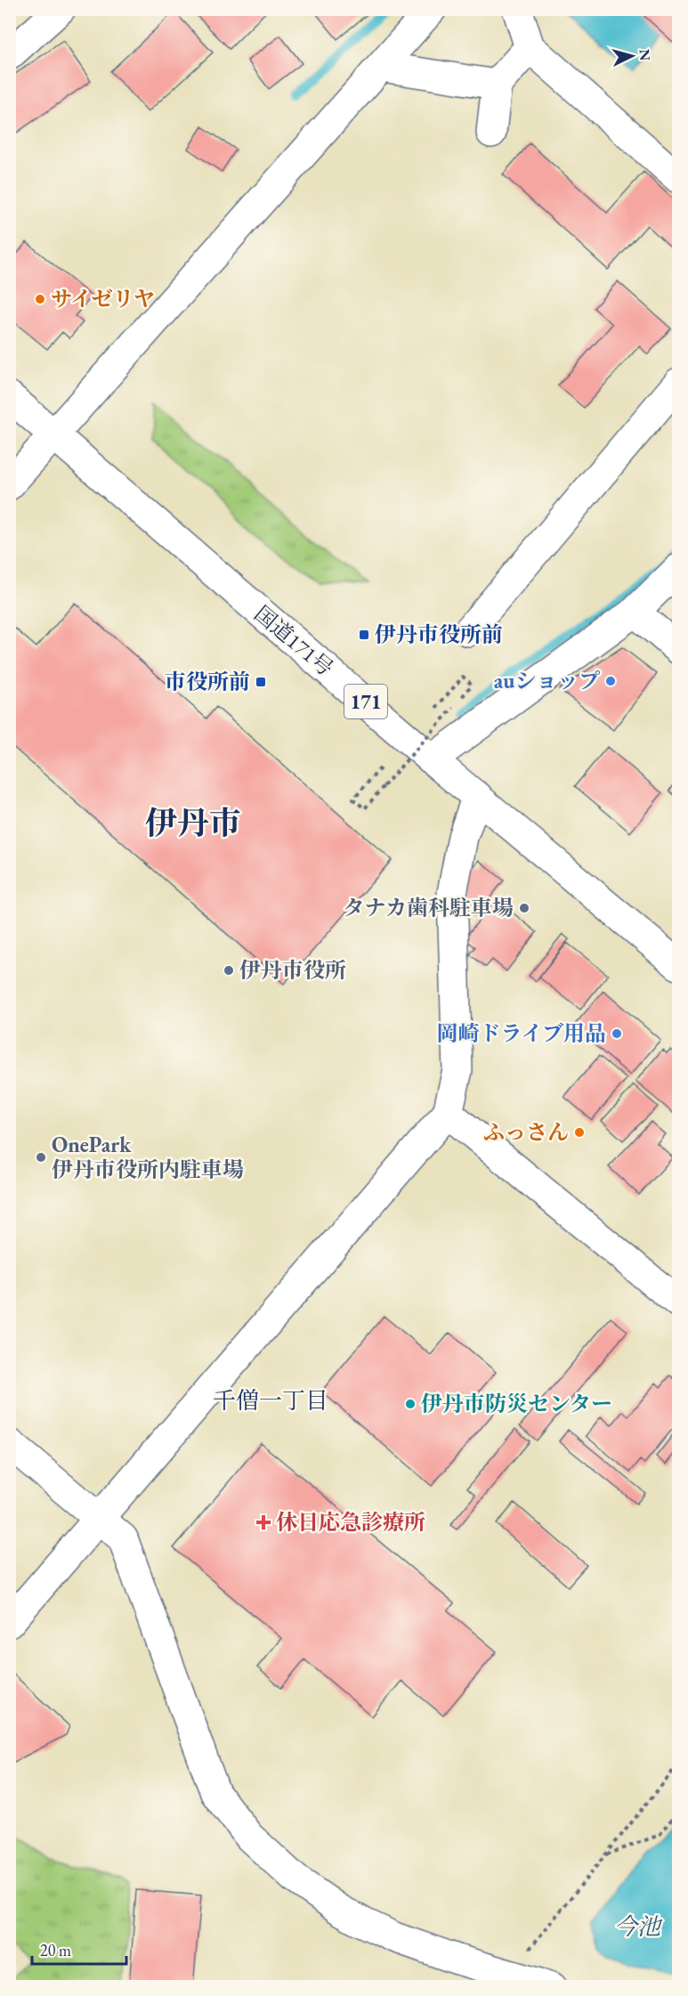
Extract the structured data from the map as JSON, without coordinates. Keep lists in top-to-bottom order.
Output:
{
  "streets": {
    "main road": ["国道171号", "171"]
  },
  "districts": ["伊丹市", "千僧一丁目"],
  "water": ["今池"],
  "places": {
    "other": [
      "サイゼリヤ",
      "auショップ",
      "タナカ歯科駐車場",
      "伊丹市役所",
      "岡崎ドライブ用品",
      "ふっさん",
      "OnePark 伊丹市役所内駐車場",
      "伊丹市防災センター"
    ],
    "transit": ["伊丹市役所前", "市役所前"],
    "health": ["休日応急診療所"]
  },
  "scale_bar": "20 m",
  "north": "right"
}
